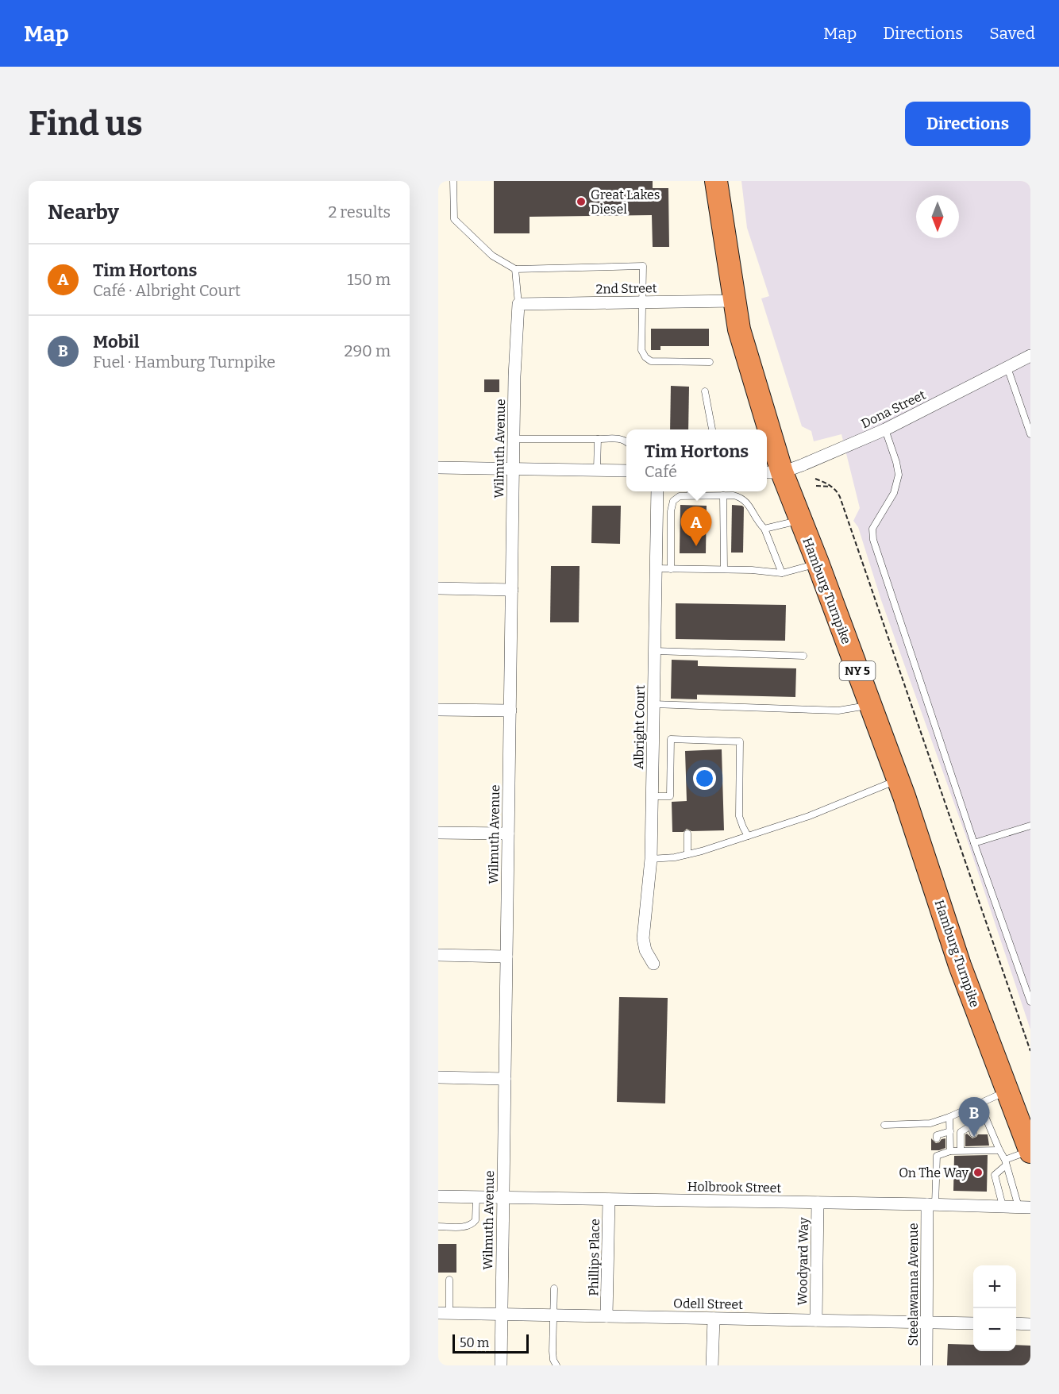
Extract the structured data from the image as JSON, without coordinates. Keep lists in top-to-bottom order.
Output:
{
  "streets": {
    "highway": ["Hamburg Turnpike", "NY 5"],
    "street": [
      "2nd Street",
      "Dona Street",
      "Wilmuth Avenue",
      "Albright Court",
      "Holbrook Street",
      "Phillips Place",
      "Woodyard Way",
      "Steelawanna Avenue",
      "Odell Street"
    ]
  },
  "crossings": [
    ["2nd Street", "Wilmuth Avenue"],
    ["2nd Street", "Hamburg Turnpike"],
    ["Dona Street", "Hamburg Turnpike"],
    ["Wilmuth Avenue", "Holbrook Street"],
    ["Wilmuth Avenue", "Odell Street"],
    ["Holbrook Street", "Phillips Place"],
    ["Holbrook Street", "Woodyard Way"],
    ["Holbrook Street", "Steelawanna Avenue"],
    ["Phillips Place", "Odell Street"],
    ["Woodyard Way", "Odell Street"],
    ["Steelawanna Avenue", "Odell Street"]
  ],
  "places": ["Great Lakes Diesel", "On The Way"],
  "scale_bar": "50 m",
  "north": "bottom",
  "page": {
    "header": "Map",
    "nav": ["Map", "Directions", "Saved"],
    "buttons": "Directions",
    "title": "Find us",
    "heading": ["Nearby", "2 results"],
    "list": [
      {
        "mark": "A",
        "name": "Tim Hortons",
        "note": "Café · Albright Court",
        "value": "150 m"
      },
      {
        "mark": "B",
        "name": "Mobil",
        "note": "Fuel · Hamburg Turnpike",
        "value": "290 m"
      }
    ],
    "popup": ["Tim Hortons", "Café"],
    "pins": ["A", "B"],
    "map_buttons": ["+", "−"],
    "scale": "50 m"
  }
}
